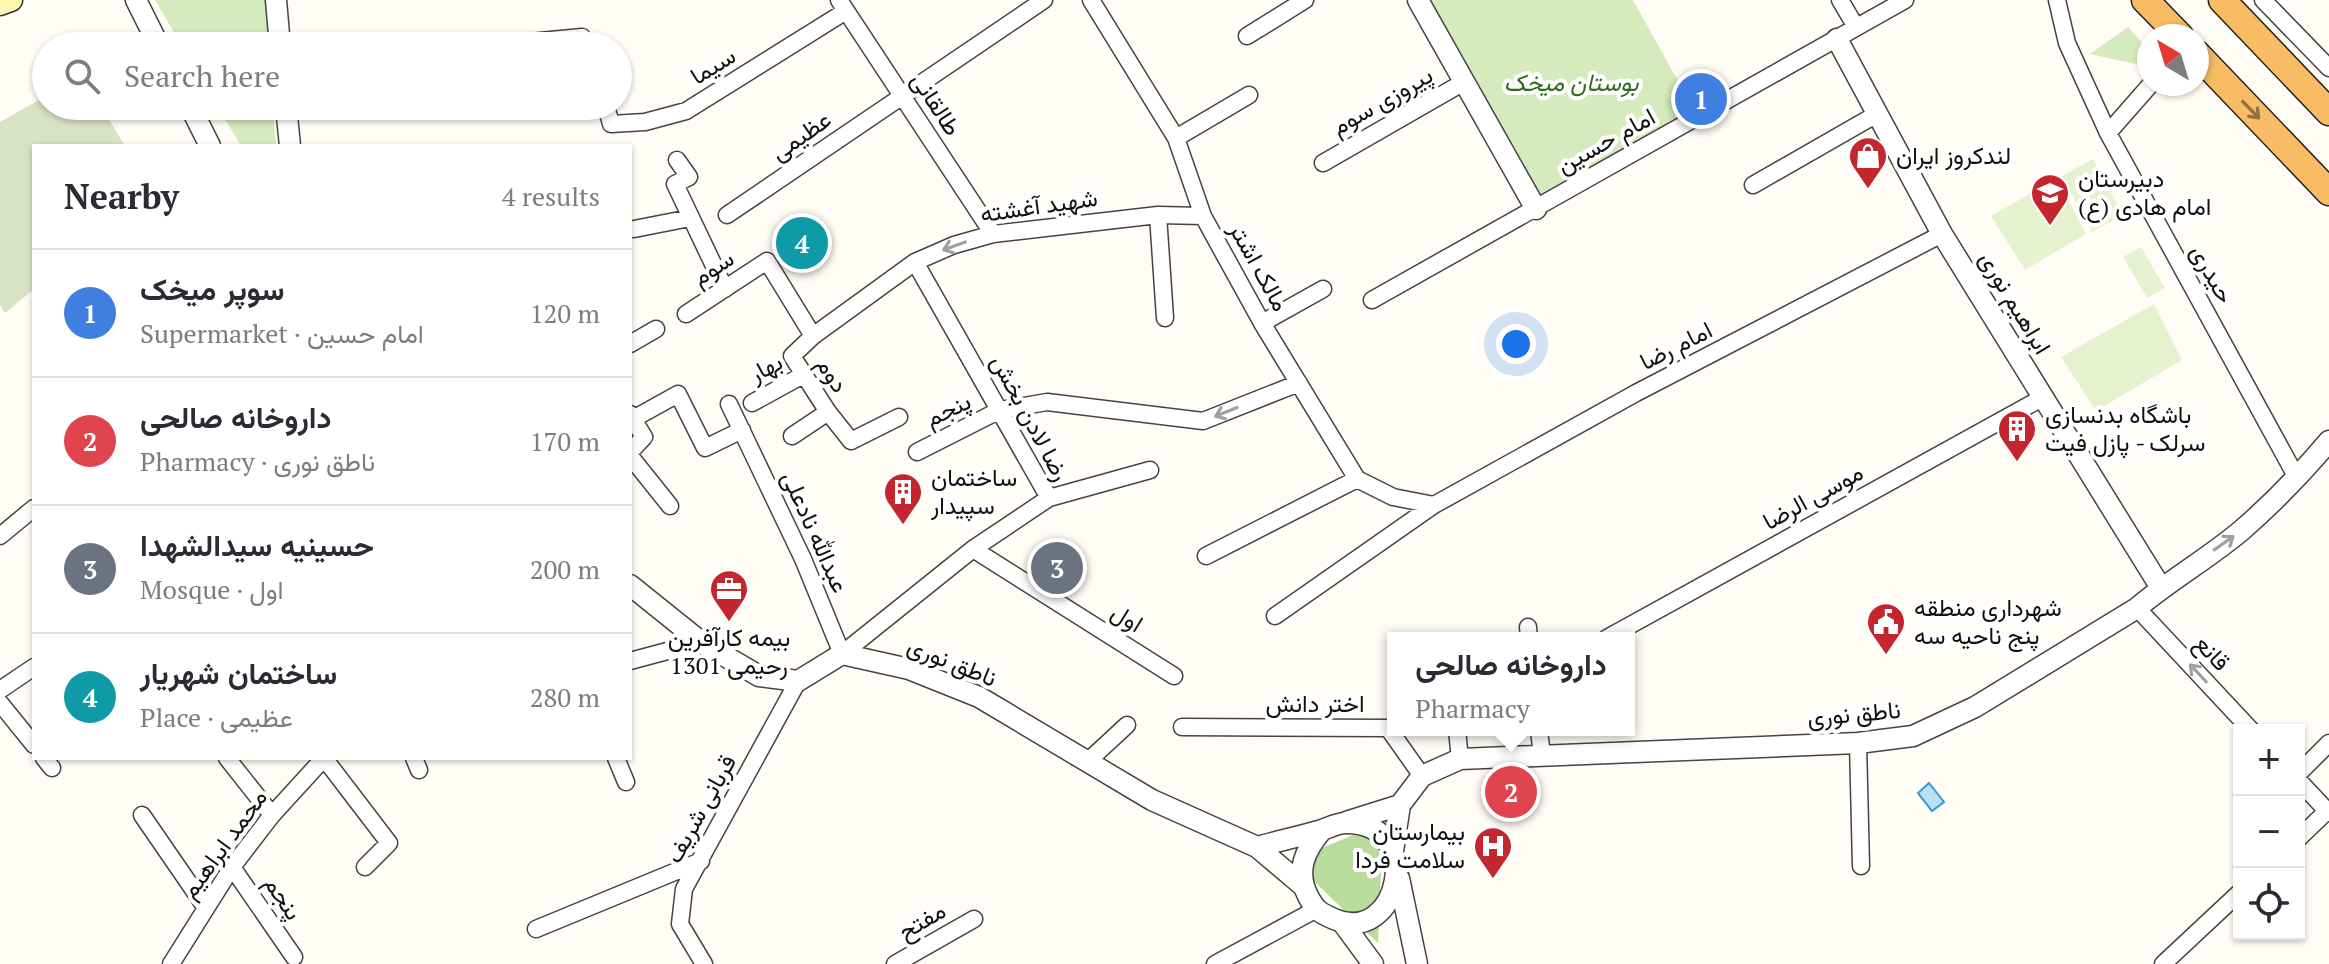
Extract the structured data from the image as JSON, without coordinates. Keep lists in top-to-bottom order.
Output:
{
  "streets": {
    "street": [
      "سیما",
      "پیروزی سوم",
      "طالقانی",
      "عظیمی",
      "امام حسین",
      "شهید آغشته",
      "مالک اشتر",
      "سوم",
      "حیدری",
      "ابراهیم نوری",
      "امام رضا",
      "بهار",
      "دوم",
      "پنجم",
      "رضا لادن بخش",
      "موسی الرضا",
      "عبدالله نادعلی",
      "اول",
      "قانع",
      "ناطق نوری",
      "اختر دانش",
      "قربانی شریف",
      "محمد ابراهیم",
      "مفتح"
    ]
  },
  "crossings": [
    ["سیما", "طالقانی"],
    ["طالقانی", "عظیمی"],
    ["طالقانی", "شهید آغشته"],
    ["امام حسین", "ابراهیم نوری"],
    ["شهید آغشته", "مالک اشتر"],
    ["شهید آغشته", "سوم"],
    ["شهید آغشته", "دوم"],
    ["شهید آغشته", "رضا لادن بخش"],
    ["سوم", "دوم"],
    ["حیدری", "ناطق نوری"],
    ["ابراهیم نوری", "امام رضا"],
    ["ابراهیم نوری", "موسی الرضا"],
    ["ابراهیم نوری", "ناطق نوری"],
    ["بهار", "دوم"],
    ["پنجم", "رضا لادن بخش"],
    ["پنجم", "محمد ابراهیم"],
    ["رضا لادن بخش", "عبدالله نادعلی"],
    ["رضا لادن بخش", "اول"],
    ["رضا لادن بخش", "ناطق نوری"],
    ["عبدالله نادعلی", "ناطق نوری"],
    ["قانع", "ناطق نوری"],
    ["ناطق نوری", "اختر دانش"]
  ],
  "one_way": ["قانع"],
  "parks": ["بوستان میخک"],
  "places": {
    "shop": ["لندکروز ایران"],
    "school or university": ["دبیرستان امام هادی (ع)"],
    "building": ["باشگاه بدنسازی سرلک - پازل فیت", "ساختمان سپیدار"],
    "office": ["بیمه کارآفرین 1301 رحیمی"],
    "public building": ["شهرداری منطقه پنج ناحیه سه"],
    "hospital": ["بیمارستان سلامت فردا"]
  },
  "north": "top left",
  "page": {
    "search": "Search here",
    "pins": [
      "1",
      "4",
      "3",
      "2"
    ],
    "heading": ["Nearby", "4 results"],
    "list": [
      {
        "mark": "1",
        "name": "سوپر میخک",
        "note": "Supermarket · امام حسین",
        "value": "120 m"
      },
      {
        "mark": "2",
        "name": "داروخانه صالحی",
        "note": "Pharmacy · ناطق نوری",
        "value": "170 m"
      },
      {
        "mark": "3",
        "name": "حسینیه سیدالشهدا",
        "note": "Mosque · اول",
        "value": "200 m"
      },
      {
        "mark": "4",
        "name": "ساختمان شهریار",
        "note": "Place · عظیمی",
        "value": "280 m"
      }
    ],
    "popup": ["داروخانه صالحی", "Pharmacy"],
    "map_buttons": ["+", "−"]
  }
}
